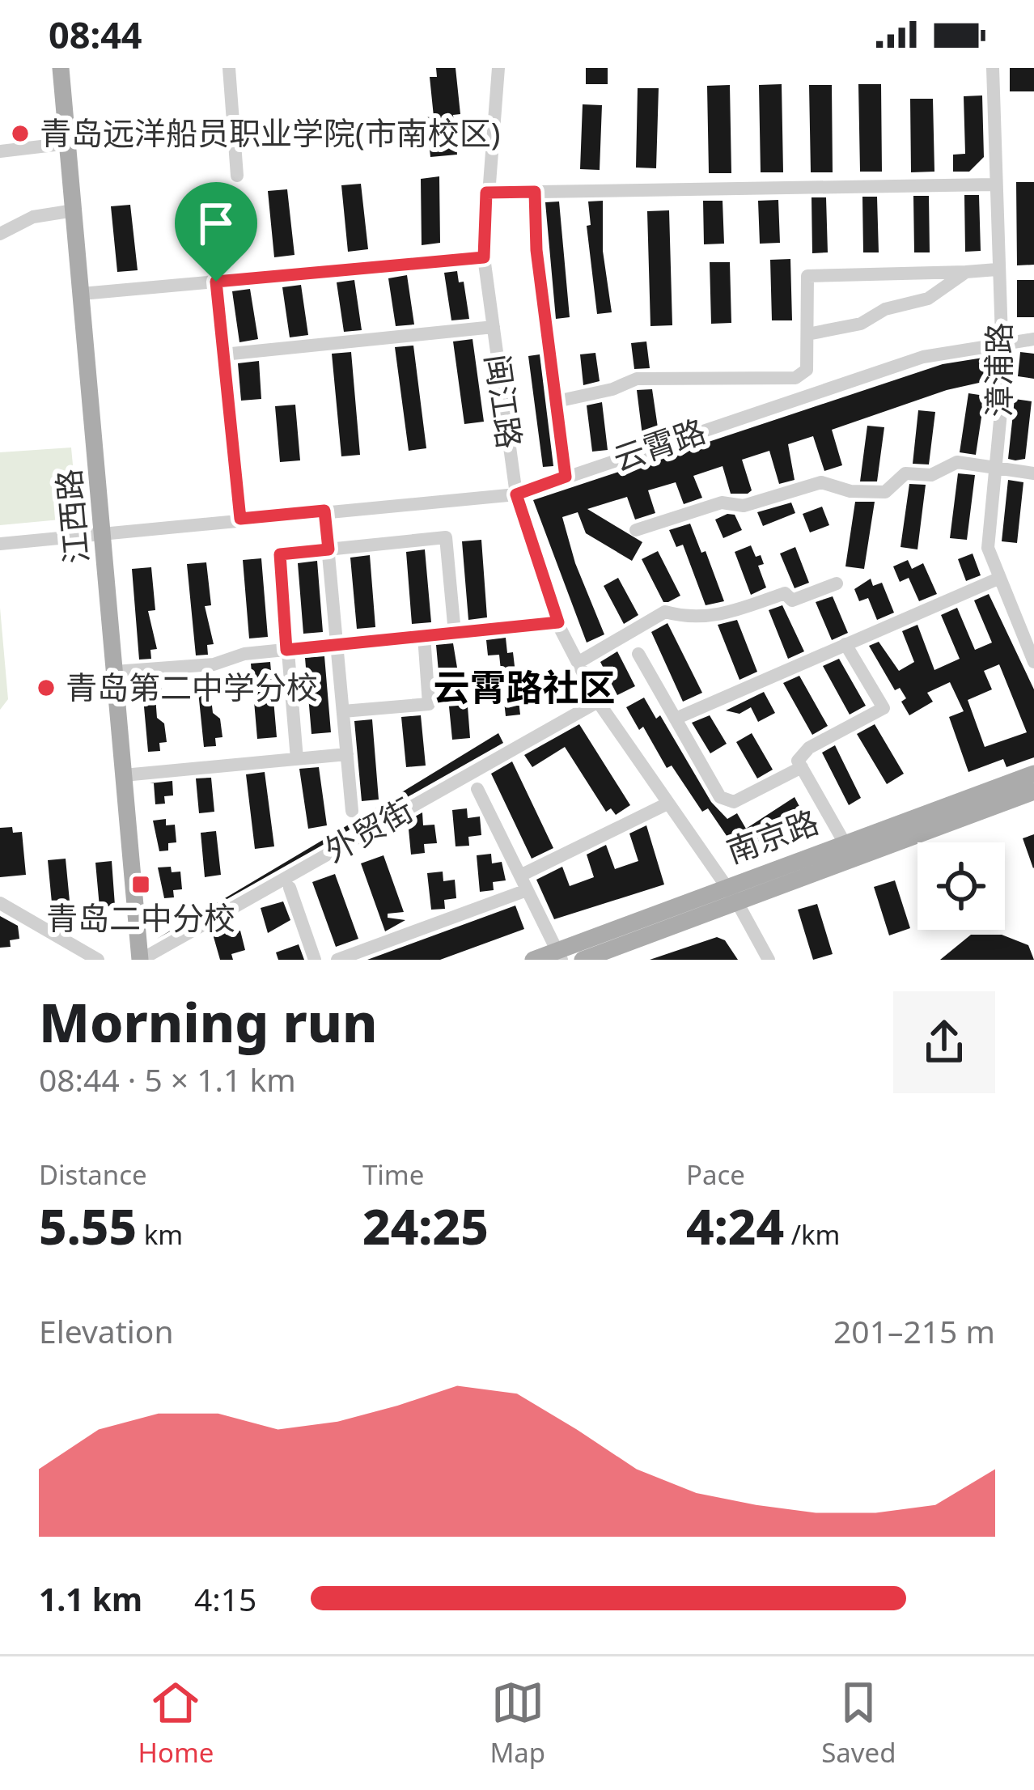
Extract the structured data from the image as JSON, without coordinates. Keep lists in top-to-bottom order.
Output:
{
  "streets": {
    "main road": ["江西路", "南京路"],
    "street": [
      "漳浦路",
      "闽江路",
      "云霄路",
      "外贸街"
    ]
  },
  "crossings": [
    ["漳浦路", "云霄路"],
    ["闽江路", "云霄路"],
    ["闽江路", "外贸街"],
    ["闽江路", "南京路"],
    ["云霄路", "江西路"],
    ["江西路", "外贸街"]
  ],
  "districts": ["云霄路社区"],
  "places": {
    "other": ["青岛远洋船员职业学院(市南校区)", "青岛第二中学分校"],
    "transit": ["青岛二中分校"]
  },
  "page": {
    "status": "08:44",
    "heading": ["Morning run", "08:44 · 5 × 1.1 km"],
    "stats": [
      ["Distance", "5.55 km"],
      ["Time", "24:25"],
      ["Pace", "4:24 /km"]
    ],
    "chart": ["Elevation", "201–215 m"],
    "list": [
      {
        "name": "1.1 km",
        "note": "4:15"
      }
    ],
    "tabs": ["Home", "Map", "Saved"]
  }
}
